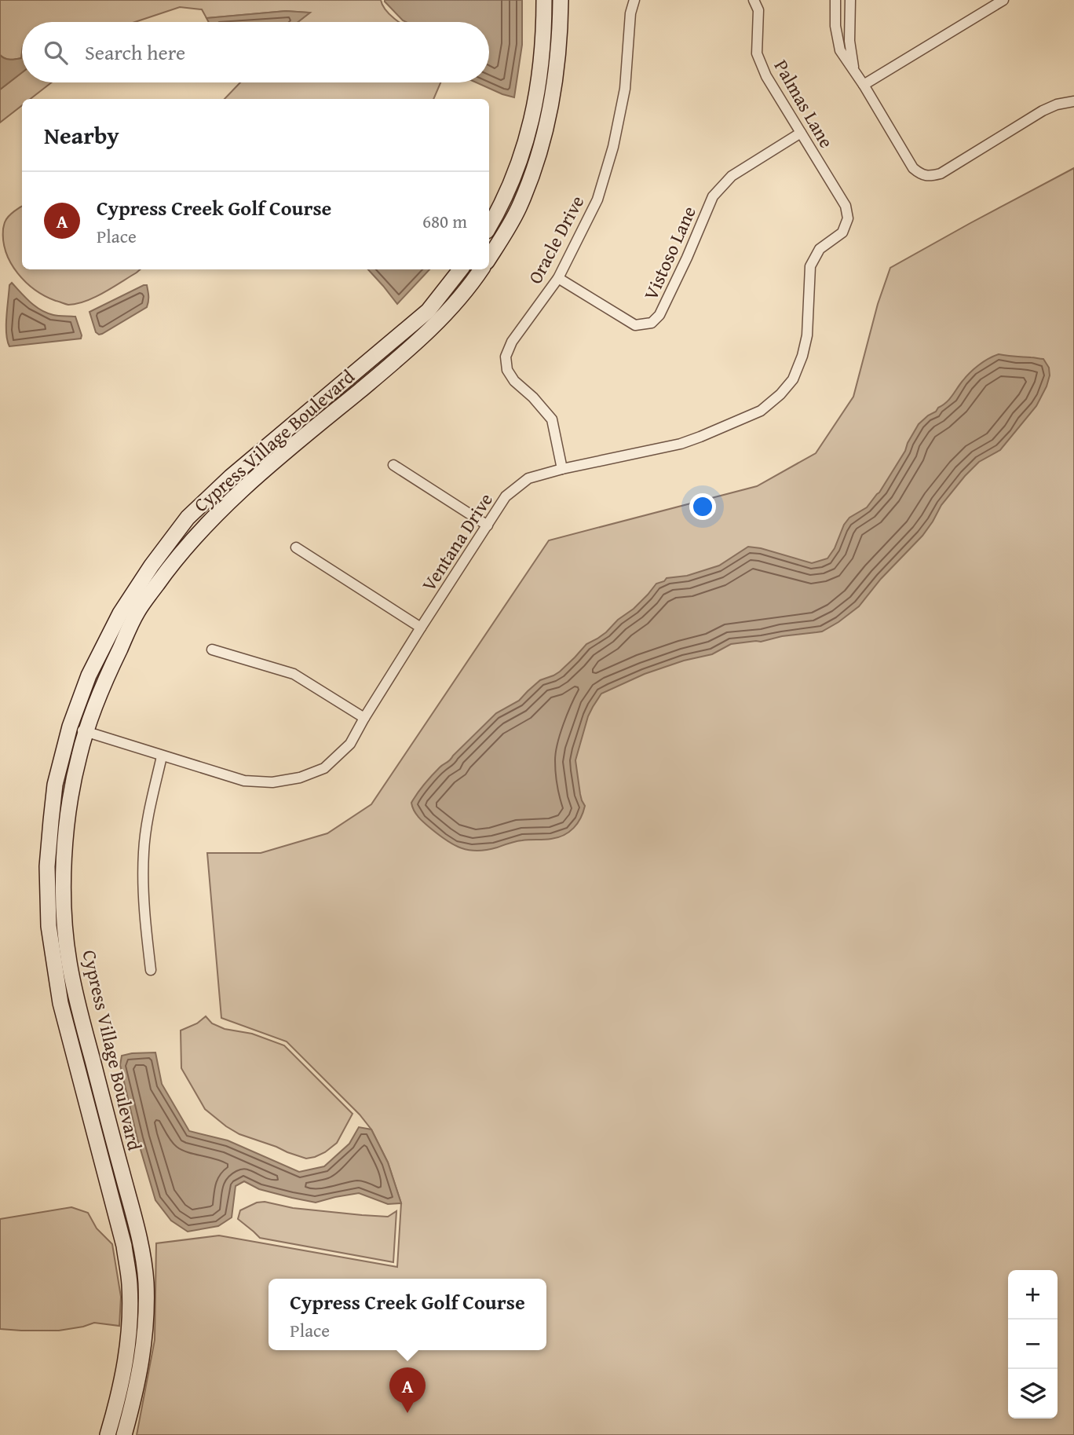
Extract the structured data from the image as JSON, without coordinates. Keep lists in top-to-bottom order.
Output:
{
  "streets": {
    "street": [
      "Palmas Lane",
      "Oracle Drive",
      "Vistoso Lane",
      "Cypress Village Boulevard",
      "Ventana Drive"
    ]
  },
  "crossings": [
    ["Palmas Lane", "Vistoso Lane"],
    ["Palmas Lane", "Ventana Drive"],
    ["Oracle Drive", "Vistoso Lane"],
    ["Oracle Drive", "Ventana Drive"],
    ["Cypress Village Boulevard", "Ventana Drive"]
  ],
  "page": {
    "search": "Search here",
    "heading": "Nearby",
    "list": [
      {
        "mark": "A",
        "name": "Cypress Creek Golf Course",
        "note": "Place",
        "value": "680 m"
      }
    ],
    "map_buttons": ["+", "−"],
    "popup": ["Cypress Creek Golf Course", "Place"],
    "pins": "A"
  }
}
